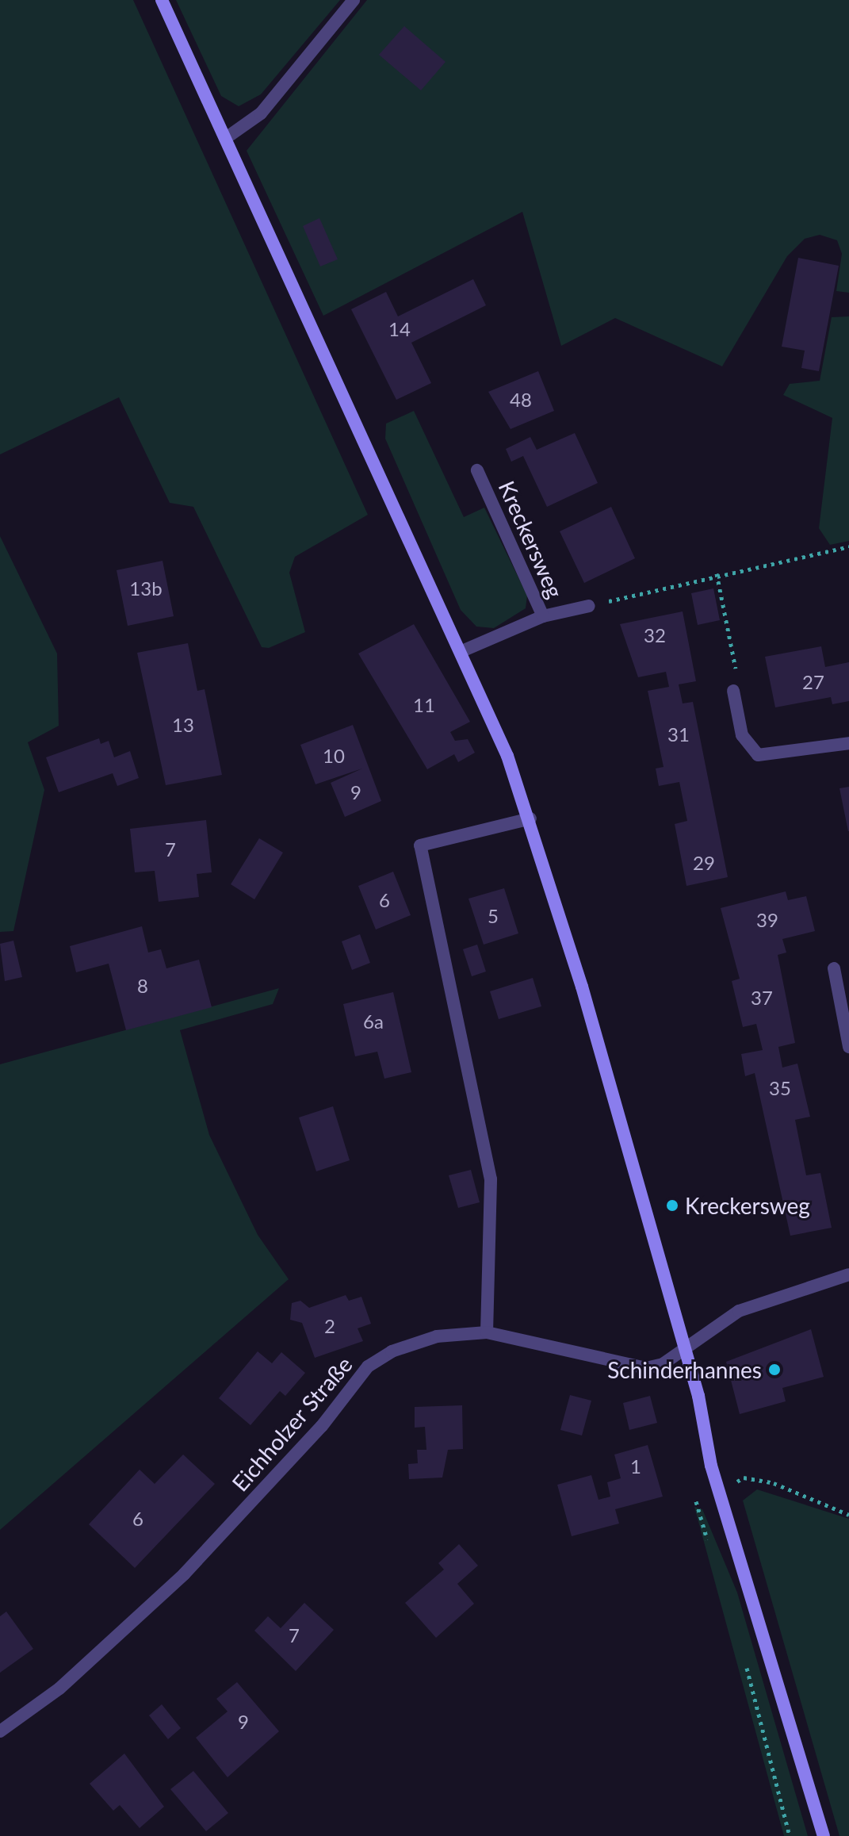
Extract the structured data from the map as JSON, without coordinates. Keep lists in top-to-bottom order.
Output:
{
  "streets": {
    "street": ["Kreckersweg", "Eichholzer Straße"]
  },
  "places": ["Kreckersweg", "Schinderhannes"],
  "house_numbers": [
    "14",
    "48",
    "13b",
    "32",
    "27",
    "11",
    "13",
    "31",
    "10",
    "9",
    "7",
    "29",
    "6",
    "5",
    "39",
    "8",
    "37",
    "6a",
    "35",
    "2",
    "1",
    "6",
    "7",
    "9"
  ]
}
